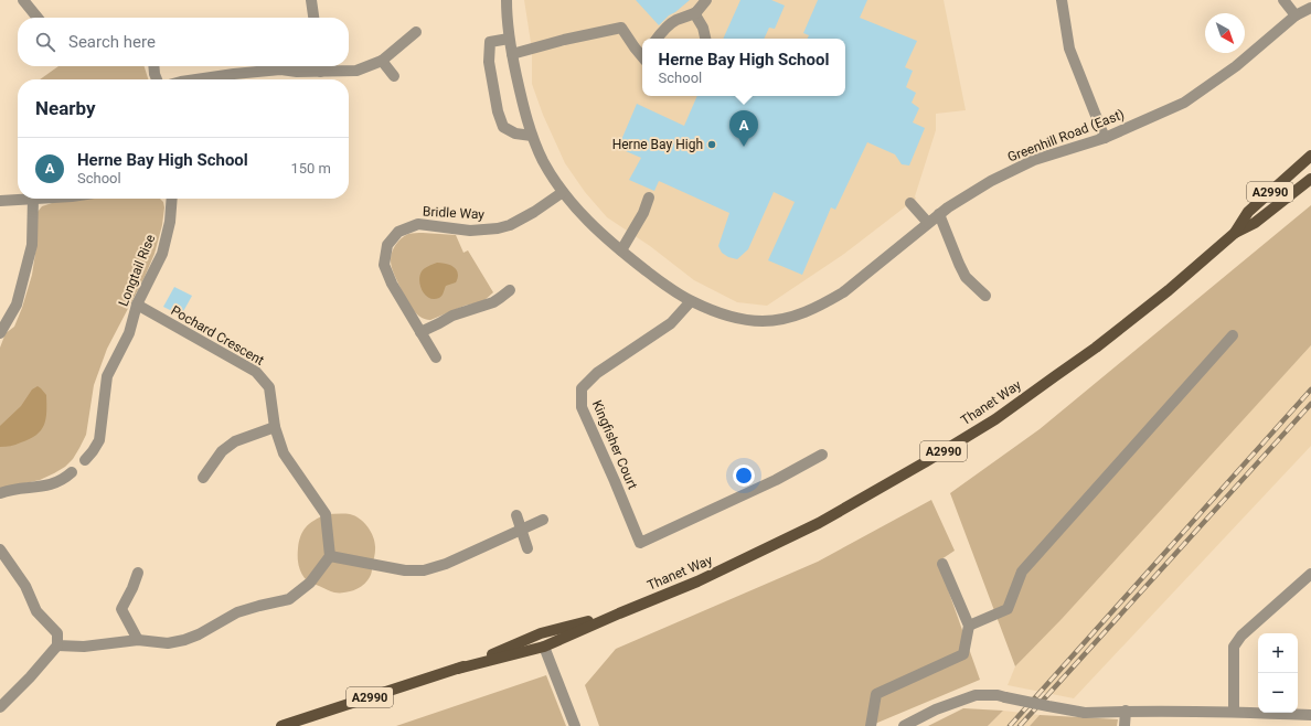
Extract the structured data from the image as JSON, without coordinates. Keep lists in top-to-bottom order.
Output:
{
  "streets": {
    "main road": ["A2990", "Thanet Way"],
    "street": [
      "Greenhill Road (East)",
      "Bridle Way",
      "Longtail Rise",
      "Pochard Crescent",
      "Kingfisher Court"
    ]
  },
  "crossings": [
    ["Greenhill Road (East)", "Bridle Way"],
    ["Greenhill Road (East)", "Kingfisher Court"],
    ["Longtail Rise", "Pochard Crescent"]
  ],
  "places": ["Herne Bay High"],
  "north": "bottom right",
  "page": {
    "search": "Search here",
    "popup": ["Herne Bay High School", "School"],
    "heading": "Nearby",
    "pins": "A",
    "list": [
      {
        "mark": "A",
        "name": "Herne Bay High School",
        "note": "School",
        "value": "150 m"
      }
    ],
    "map_buttons": ["+", "−"]
  }
}
